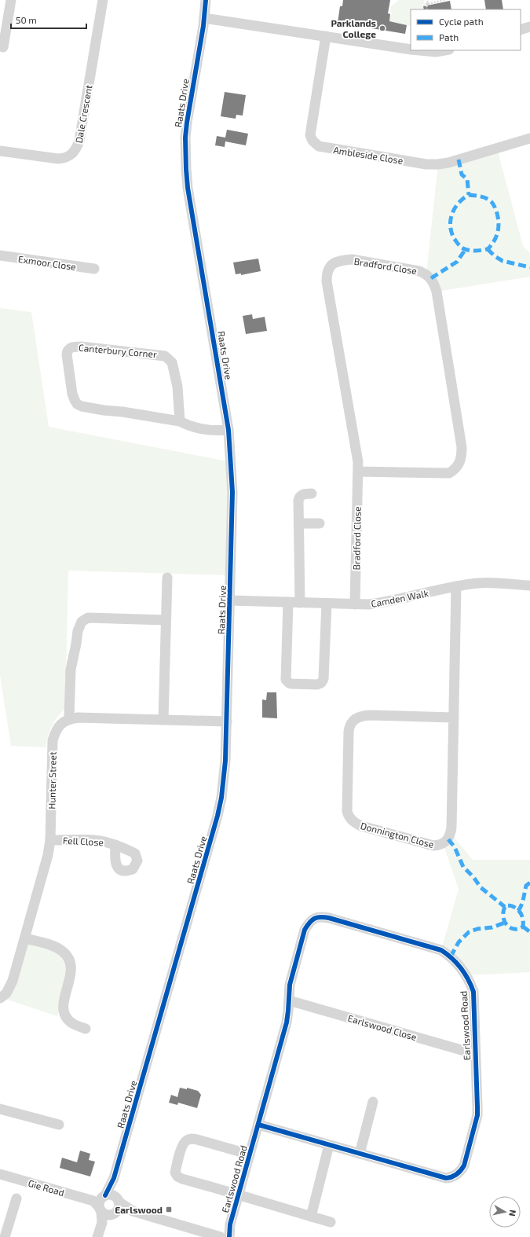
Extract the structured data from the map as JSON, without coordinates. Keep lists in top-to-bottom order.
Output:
{
  "streets": {
    "street": [
      "Raats Drive",
      "Dale Crescent",
      "Ambleside Close",
      "Exmoor Close",
      "Bradford Close",
      "Canterbury Corner",
      "Camden Walk",
      "Hunter Street",
      "Donnington Close",
      "Fell Close",
      "Earlswood Road",
      "Earlswood Close",
      "Gie Road"
    ]
  },
  "crossings": [
    ["Raats Drive", "Canterbury Corner"],
    ["Raats Drive", "Camden Walk"],
    ["Raats Drive", "Gie Road"],
    ["Bradford Close", "Camden Walk"],
    ["Camden Walk", "Donnington Close"],
    ["Hunter Street", "Fell Close"],
    ["Earlswood Road", "Earlswood Close"]
  ],
  "places": {
    "other": ["Parklands College"],
    "transit": ["Earlswood"]
  },
  "legend": ["Cycle path", "Path"],
  "scale_bar": "50 m",
  "north": "right"
}
